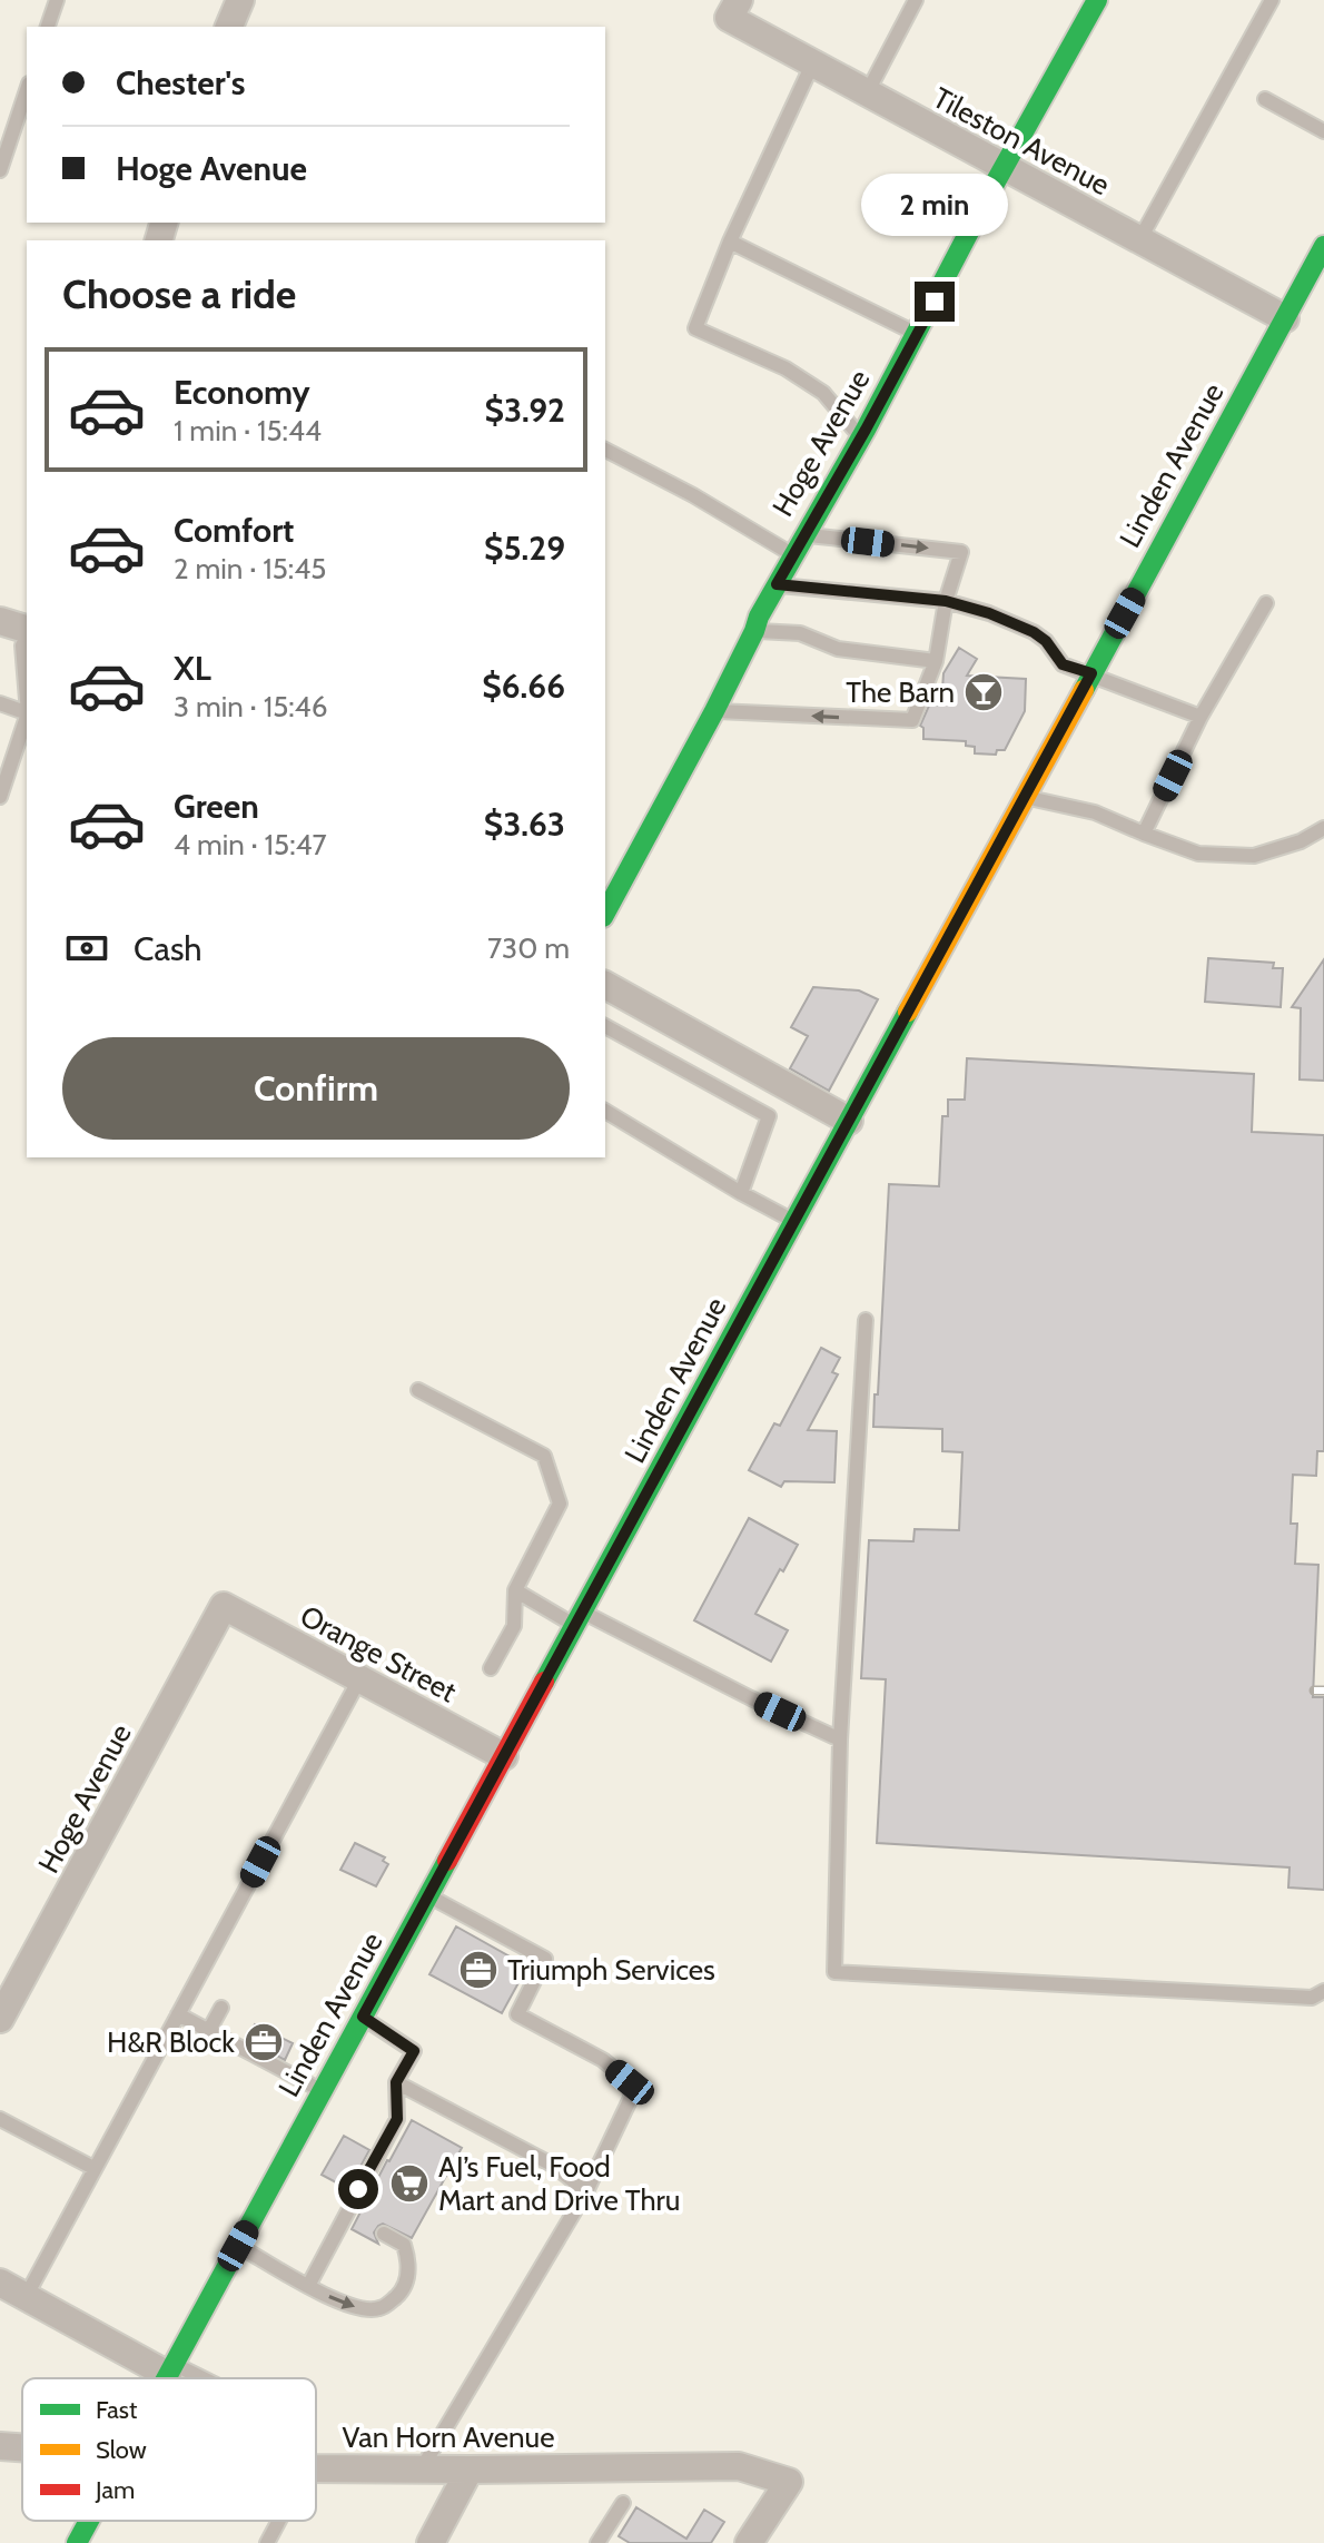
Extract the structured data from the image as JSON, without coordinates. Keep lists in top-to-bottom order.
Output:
{
  "streets": {
    "street": [
      "Tileston Avenue",
      "Hoge Avenue",
      "Linden Avenue",
      "Orange Street",
      "Van Horn Avenue"
    ]
  },
  "crossings": [
    ["Tileston Avenue", "Hoge Avenue"],
    ["Tileston Avenue", "Linden Avenue"],
    ["Hoge Avenue", "Orange Street"],
    ["Linden Avenue", "Orange Street"]
  ],
  "places": {
    "bar": ["The Barn"],
    "office": ["Triumph Services", "H&R Block"],
    "supermarket": ["AJ’s Fuel, Food Mart and Drive Thru"]
  },
  "legend": ["Fast", "Slow", "Jam"],
  "page": {
    "banner": ["Chester's", "Hoge Avenue"],
    "bubble": "2 min",
    "heading": "Choose a ride",
    "list": [
      {
        "name": "Economy",
        "note": "1 min · 15:44",
        "value": "$3.92"
      },
      {
        "name": "Comfort",
        "note": "2 min · 15:45",
        "value": "$5.29"
      },
      {
        "name": "XL",
        "note": "3 min · 15:46",
        "value": "$6.66"
      },
      {
        "name": "Green",
        "note": "4 min · 15:47",
        "value": "$3.63"
      }
    ],
    "pay": ["Cash", "730 m"],
    "buttons": "Confirm"
  }
}
